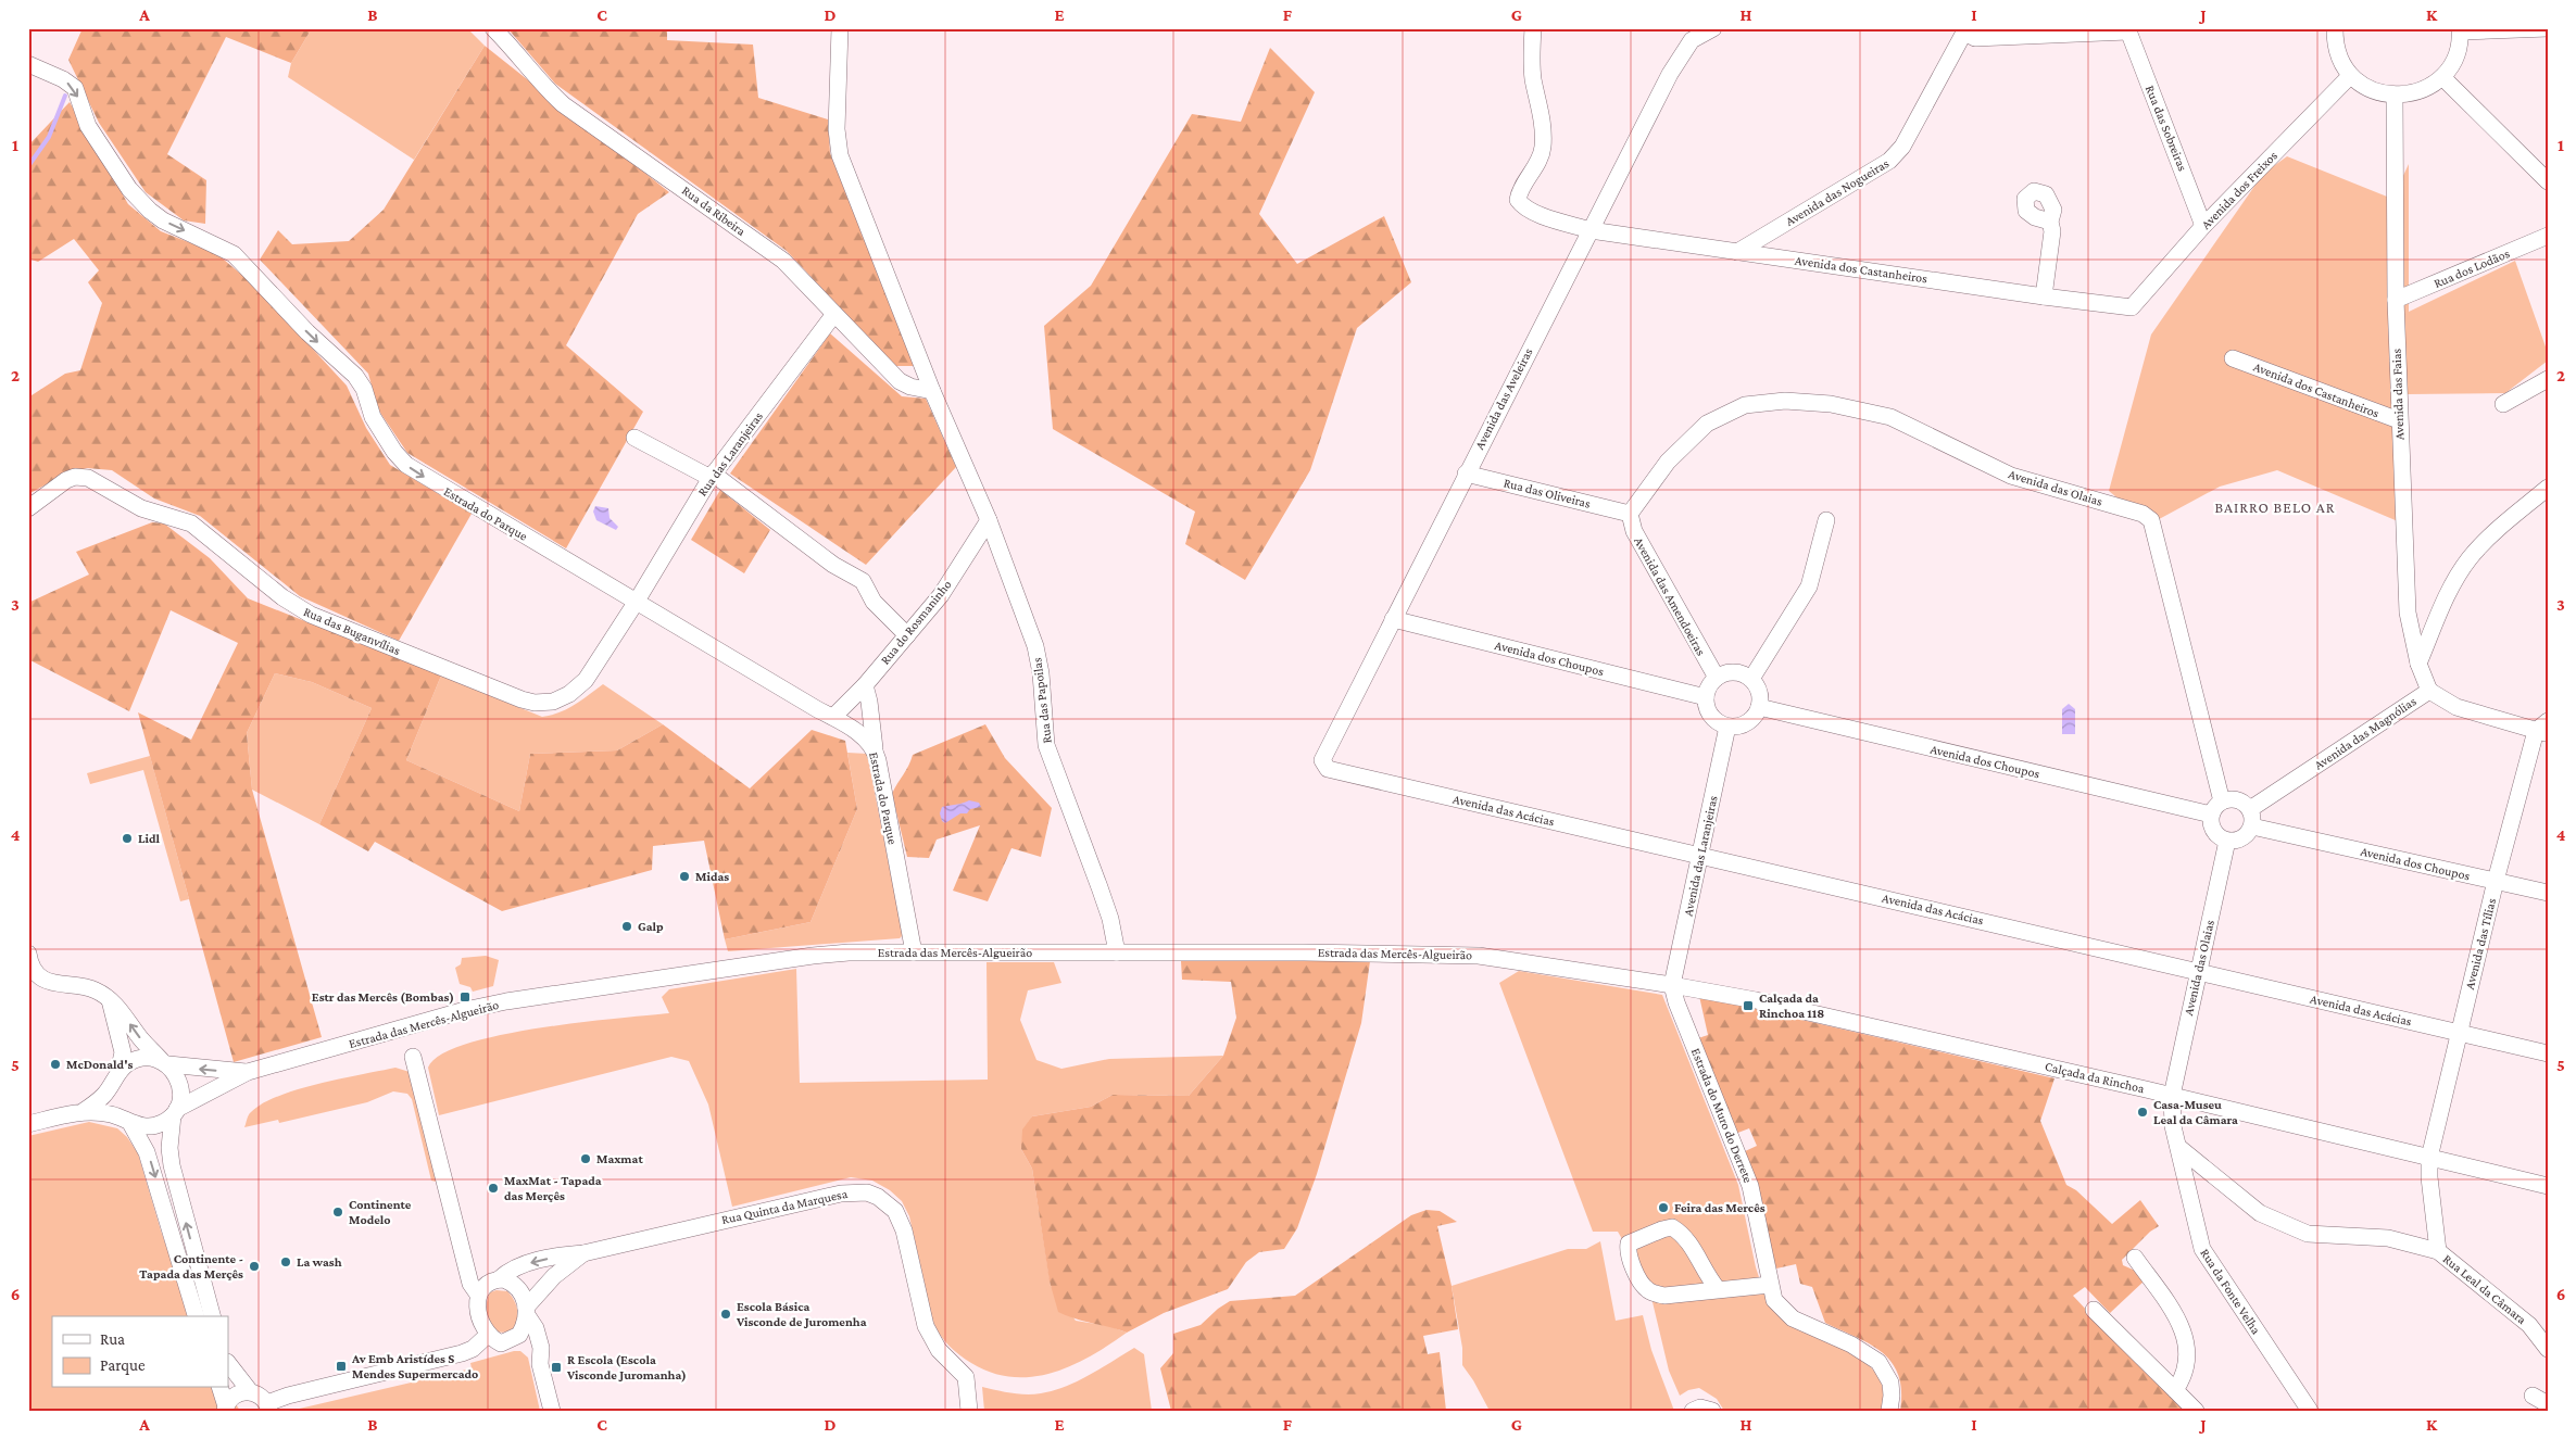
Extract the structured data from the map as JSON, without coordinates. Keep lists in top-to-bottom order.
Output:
{
  "streets": {
    "street": [
      "Rua das Sobreiras",
      "Avenida dos Freixos",
      "Avenida das Nogueiras",
      "Rua da Ribeira",
      "Rua dos Lodãos",
      "Avenida dos Castanheiros",
      "Avenida das Faias",
      "Avenida das Aveleiras",
      "Rua das Laranjeiras",
      "Avenida das Olaias",
      "Rua das Oliveiras",
      "Estrada do Parque",
      "Avenida das Amendoeiras",
      "Rua do Rosmaninho",
      "Rua das Buganvílias",
      "Avenida dos Choupos",
      "Rua das Papoilas",
      "Avenida das Magnólias",
      "Avenida das Acácias",
      "Avenida das Laranjeiras",
      "Avenida das Tílias",
      "Estrada das Mercês-Algueirão",
      "Calçada da Rinchoa",
      "Estrada do Muro do Derrete",
      "Rua Quinta da Marquesa",
      "Rua Leal da Câmara",
      "Rua da Fonte Velha"
    ]
  },
  "crossings": [
    ["Rua das Sobreiras", "Avenida dos Freixos"],
    ["Avenida dos Freixos", "Avenida dos Castanheiros"],
    ["Avenida das Nogueiras", "Avenida dos Castanheiros"],
    ["Rua da Ribeira", "Rua das Laranjeiras"],
    ["Rua da Ribeira", "Rua das Papoilas"],
    ["Rua dos Lodãos", "Avenida das Faias"],
    ["Avenida dos Castanheiros", "Avenida das Faias"],
    ["Avenida dos Castanheiros", "Avenida das Aveleiras"],
    ["Avenida das Faias", "Avenida das Magnólias"],
    ["Avenida das Aveleiras", "Rua das Oliveiras"],
    ["Avenida das Aveleiras", "Avenida dos Choupos"],
    ["Avenida das Aveleiras", "Avenida das Acácias"],
    ["Rua das Laranjeiras", "Estrada do Parque"],
    ["Rua das Laranjeiras", "Rua das Buganvílias"],
    ["Avenida das Olaias", "Rua das Oliveiras"],
    ["Avenida das Olaias", "Avenida das Amendoeiras"],
    ["Avenida das Olaias", "Avenida dos Choupos"],
    ["Avenida das Olaias", "Avenida das Magnólias"],
    ["Avenida das Olaias", "Avenida das Acácias"],
    ["Avenida das Olaias", "Calçada da Rinchoa"],
    ["Avenida das Olaias", "Rua da Fonte Velha"],
    ["Rua das Oliveiras", "Avenida das Amendoeiras"],
    ["Estrada do Parque", "Rua do Rosmaninho"],
    ["Estrada do Parque", "Rua das Buganvílias"],
    ["Estrada do Parque", "Estrada das Mercês-Algueirão"],
    ["Avenida das Amendoeiras", "Avenida dos Choupos"],
    ["Avenida das Amendoeiras", "Avenida das Laranjeiras"],
    ["Rua do Rosmaninho", "Rua das Papoilas"],
    ["Avenida dos Choupos", "Avenida das Magnólias"],
    ["Avenida dos Choupos", "Avenida das Laranjeiras"],
    ["Avenida dos Choupos", "Avenida das Tílias"],
    ["Rua das Papoilas", "Estrada das Mercês-Algueirão"],
    ["Avenida das Magnólias", "Avenida das Tílias"],
    ["Avenida das Acácias", "Avenida das Laranjeiras"],
    ["Avenida das Acácias", "Avenida das Tílias"],
    ["Avenida das Laranjeiras", "Estrada das Mercês-Algueirão"],
    ["Avenida das Laranjeiras", "Calçada da Rinchoa"],
    ["Avenida das Laranjeiras", "Estrada do Muro do Derrete"],
    ["Avenida das Tílias", "Calçada da Rinchoa"],
    ["Avenida das Tílias", "Rua Leal da Câmara"],
    ["Estrada das Mercês-Algueirão", "Calçada da Rinchoa"],
    ["Estrada das Mercês-Algueirão", "Estrada do Muro do Derrete"],
    ["Calçada da Rinchoa", "Estrada do Muro do Derrete"],
    ["Calçada da Rinchoa", "Rua da Fonte Velha"],
    ["Rua Leal da Câmara", "Rua da Fonte Velha"]
  ],
  "one_way": ["Estrada do Parque"],
  "districts": ["BAIRRO BELO AR"],
  "places": {
    "other": [
      "Lidl",
      "Midas",
      "Galp",
      "McDonald's",
      "Casa-Museu Leal da Câmara",
      "Maxmat",
      "MaxMat - Tapada das Merçês",
      "Feira das Mercês",
      "Continente Modelo",
      "La wash",
      "Continente - Tapada das Merçês",
      "Escola Básica Visconde de Juromenha"
    ],
    "transit": [
      "Estr das Mercês (Bombas)",
      "Calçada da Rinchoa 118",
      "Av Emb Aristídes S Mendes Supermercado",
      "R Escola (Escola Visconde Juromanha)"
    ]
  },
  "legend": ["Rua", "Parque"],
  "grid": {
    "columns": [
      "A",
      "B",
      "C",
      "D",
      "E",
      "F",
      "G",
      "H",
      "I",
      "J",
      "K"
    ],
    "rows": [
      "1",
      "2",
      "3",
      "4",
      "5",
      "6"
    ]
  }
}
